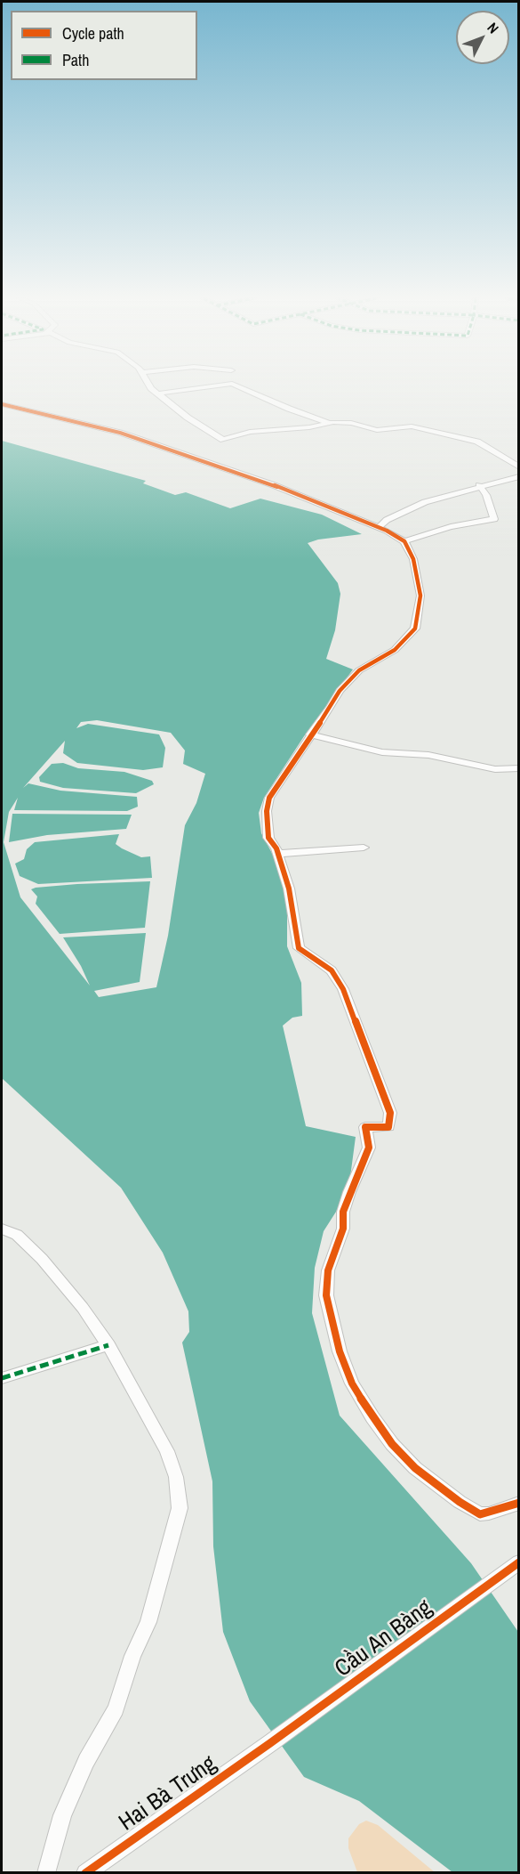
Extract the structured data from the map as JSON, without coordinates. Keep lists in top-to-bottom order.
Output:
{
  "streets": {
    "street": ["Cầu An Bàng", "Hai Bà Trưng"]
  },
  "crossings": [
    ["Cầu An Bàng", "Hai Bà Trưng"]
  ],
  "legend": ["Cycle path", "Path"],
  "north": "top right"
}
